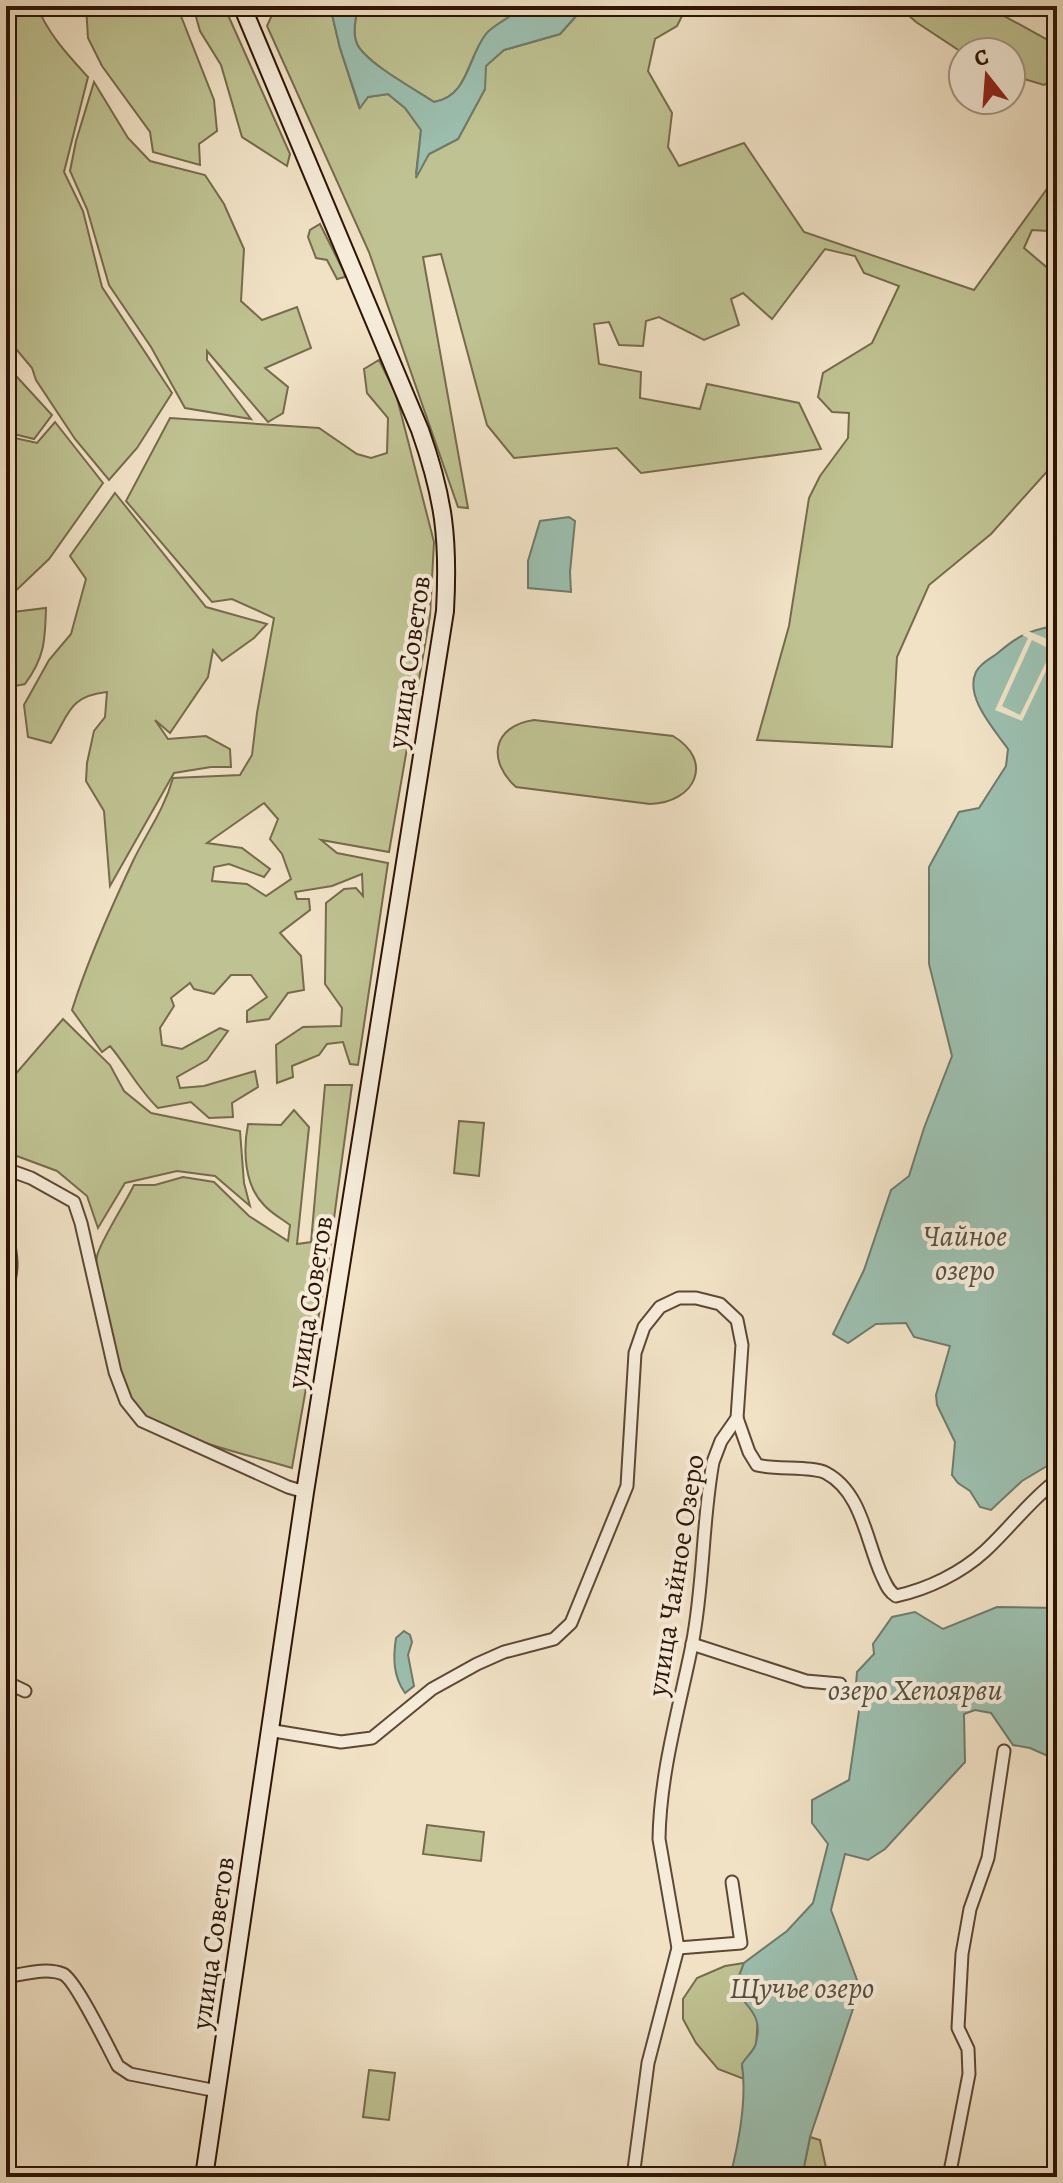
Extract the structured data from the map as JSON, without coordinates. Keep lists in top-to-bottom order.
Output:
{
  "streets": {
    "main road": ["улица Советов"],
    "street": ["улица Чайное Озеро"]
  },
  "water": ["Чайное озеро", "озеро Хепоярви", "Щучье озеро"],
  "north": "top"
}
